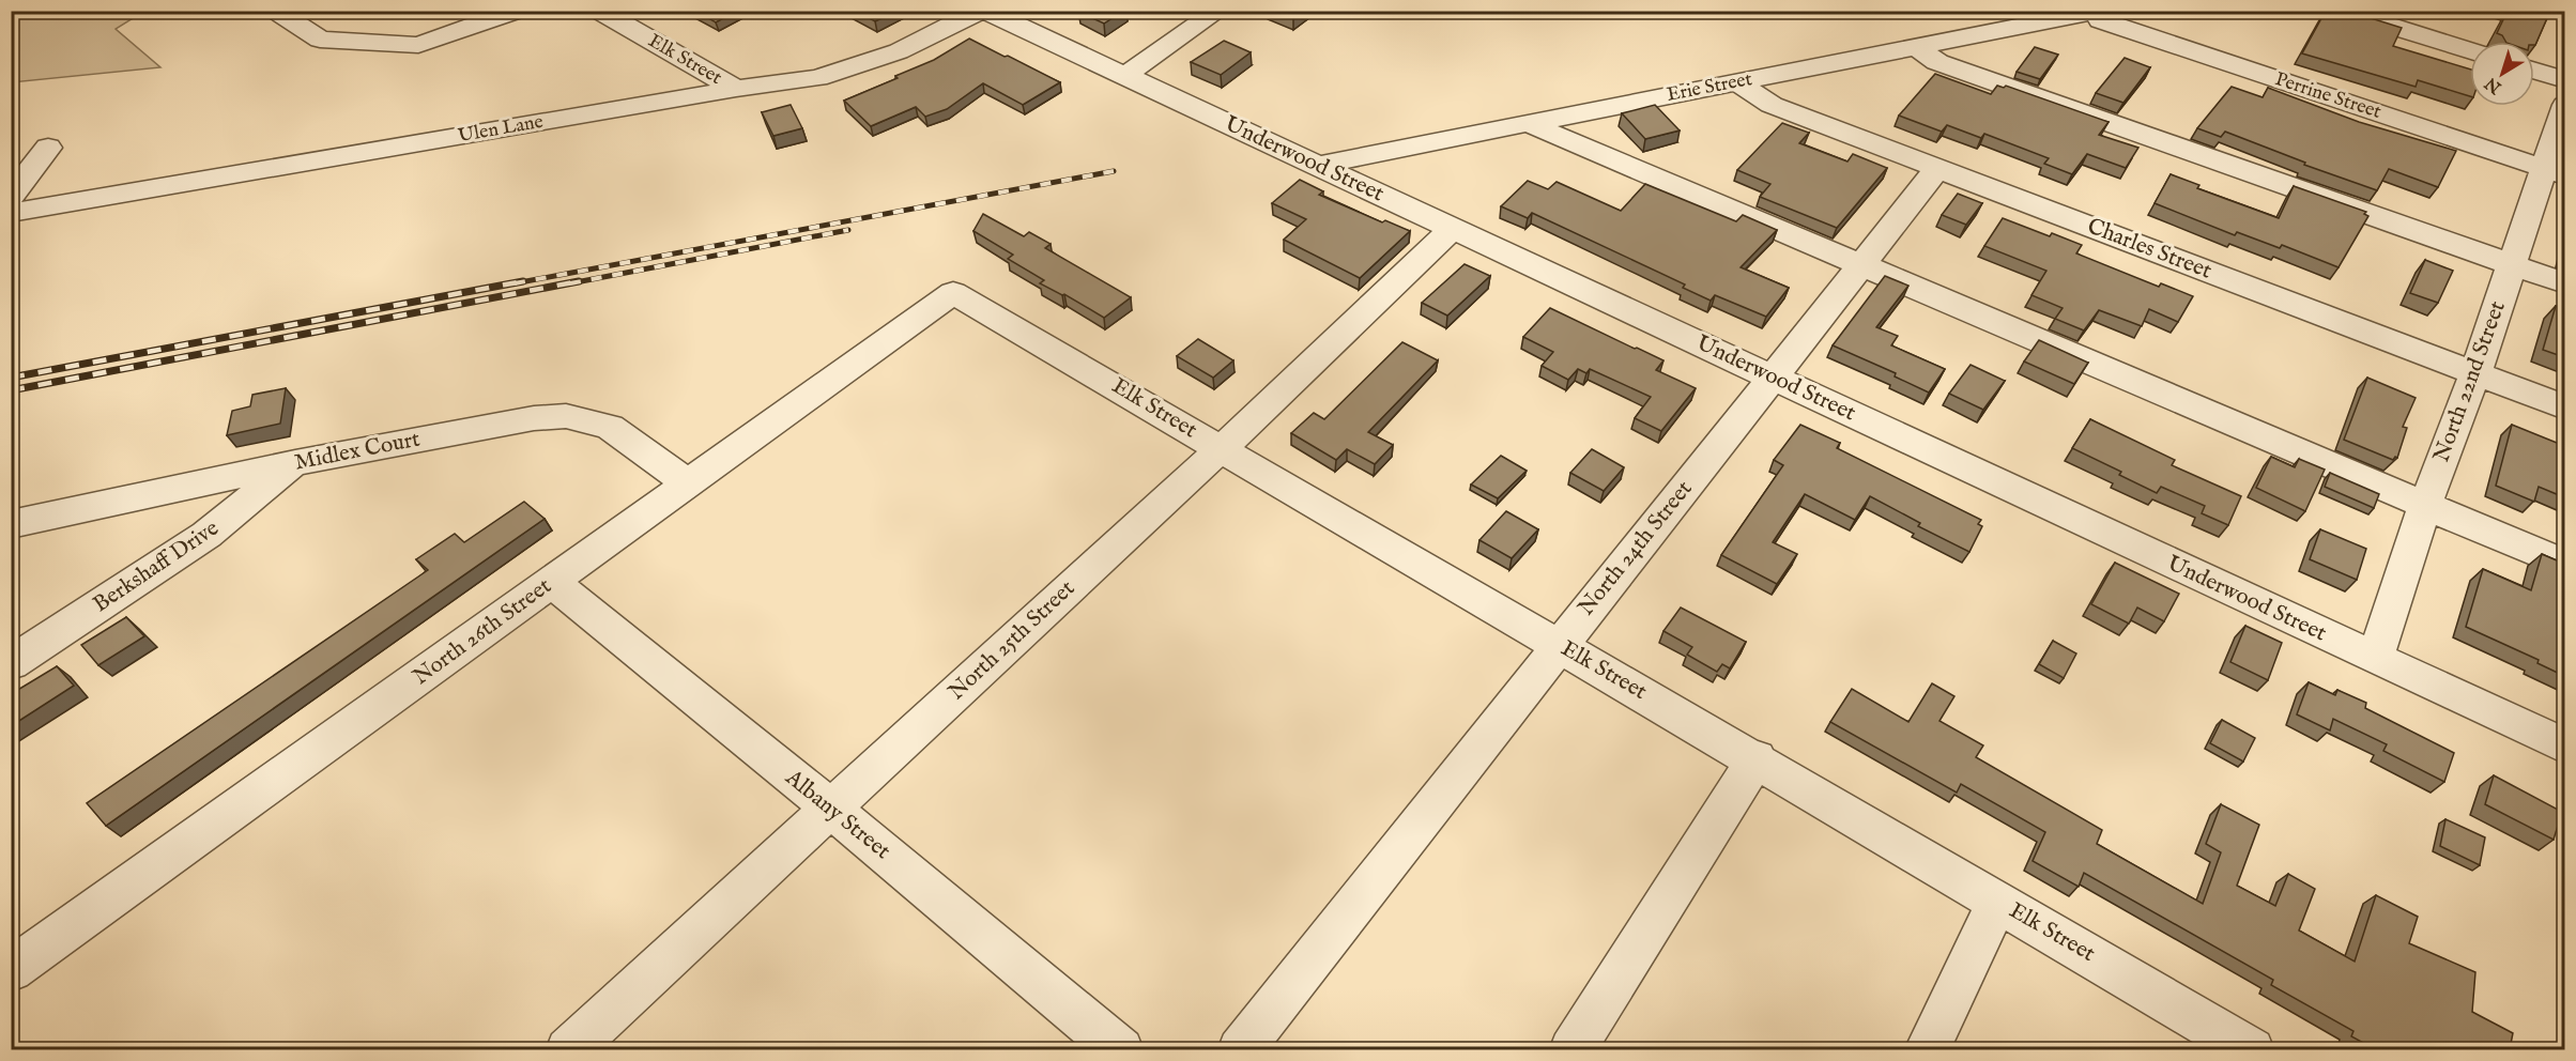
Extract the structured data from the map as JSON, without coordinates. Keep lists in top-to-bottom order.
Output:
{
  "streets": {
    "street": [
      "Elk Street",
      "Erie Street",
      "Perrine Street",
      "Ulen Lane",
      "Underwood Street",
      "Charles Street",
      "North 22nd Street",
      "Midlex Court",
      "North 24th Street",
      "Berkshaff Drive",
      "North 26th Street",
      "North 25th Street",
      "Albany Street"
    ]
  },
  "crossings": [
    ["Elk Street", "Ulen Lane"],
    ["Elk Street", "North 24th Street"],
    ["Elk Street", "North 26th Street"],
    ["Elk Street", "North 25th Street"],
    ["Erie Street", "Perrine Street"],
    ["Erie Street", "Underwood Street"],
    ["Erie Street", "Charles Street"],
    ["Perrine Street", "North 22nd Street"],
    ["Underwood Street", "North 22nd Street"],
    ["Underwood Street", "North 24th Street"],
    ["Underwood Street", "North 25th Street"],
    ["Charles Street", "North 22nd Street"],
    ["Charles Street", "North 24th Street"],
    ["Midlex Court", "Berkshaff Drive"],
    ["Midlex Court", "North 26th Street"],
    ["North 26th Street", "Albany Street"],
    ["North 25th Street", "Albany Street"]
  ],
  "north": "bottom left"
}
